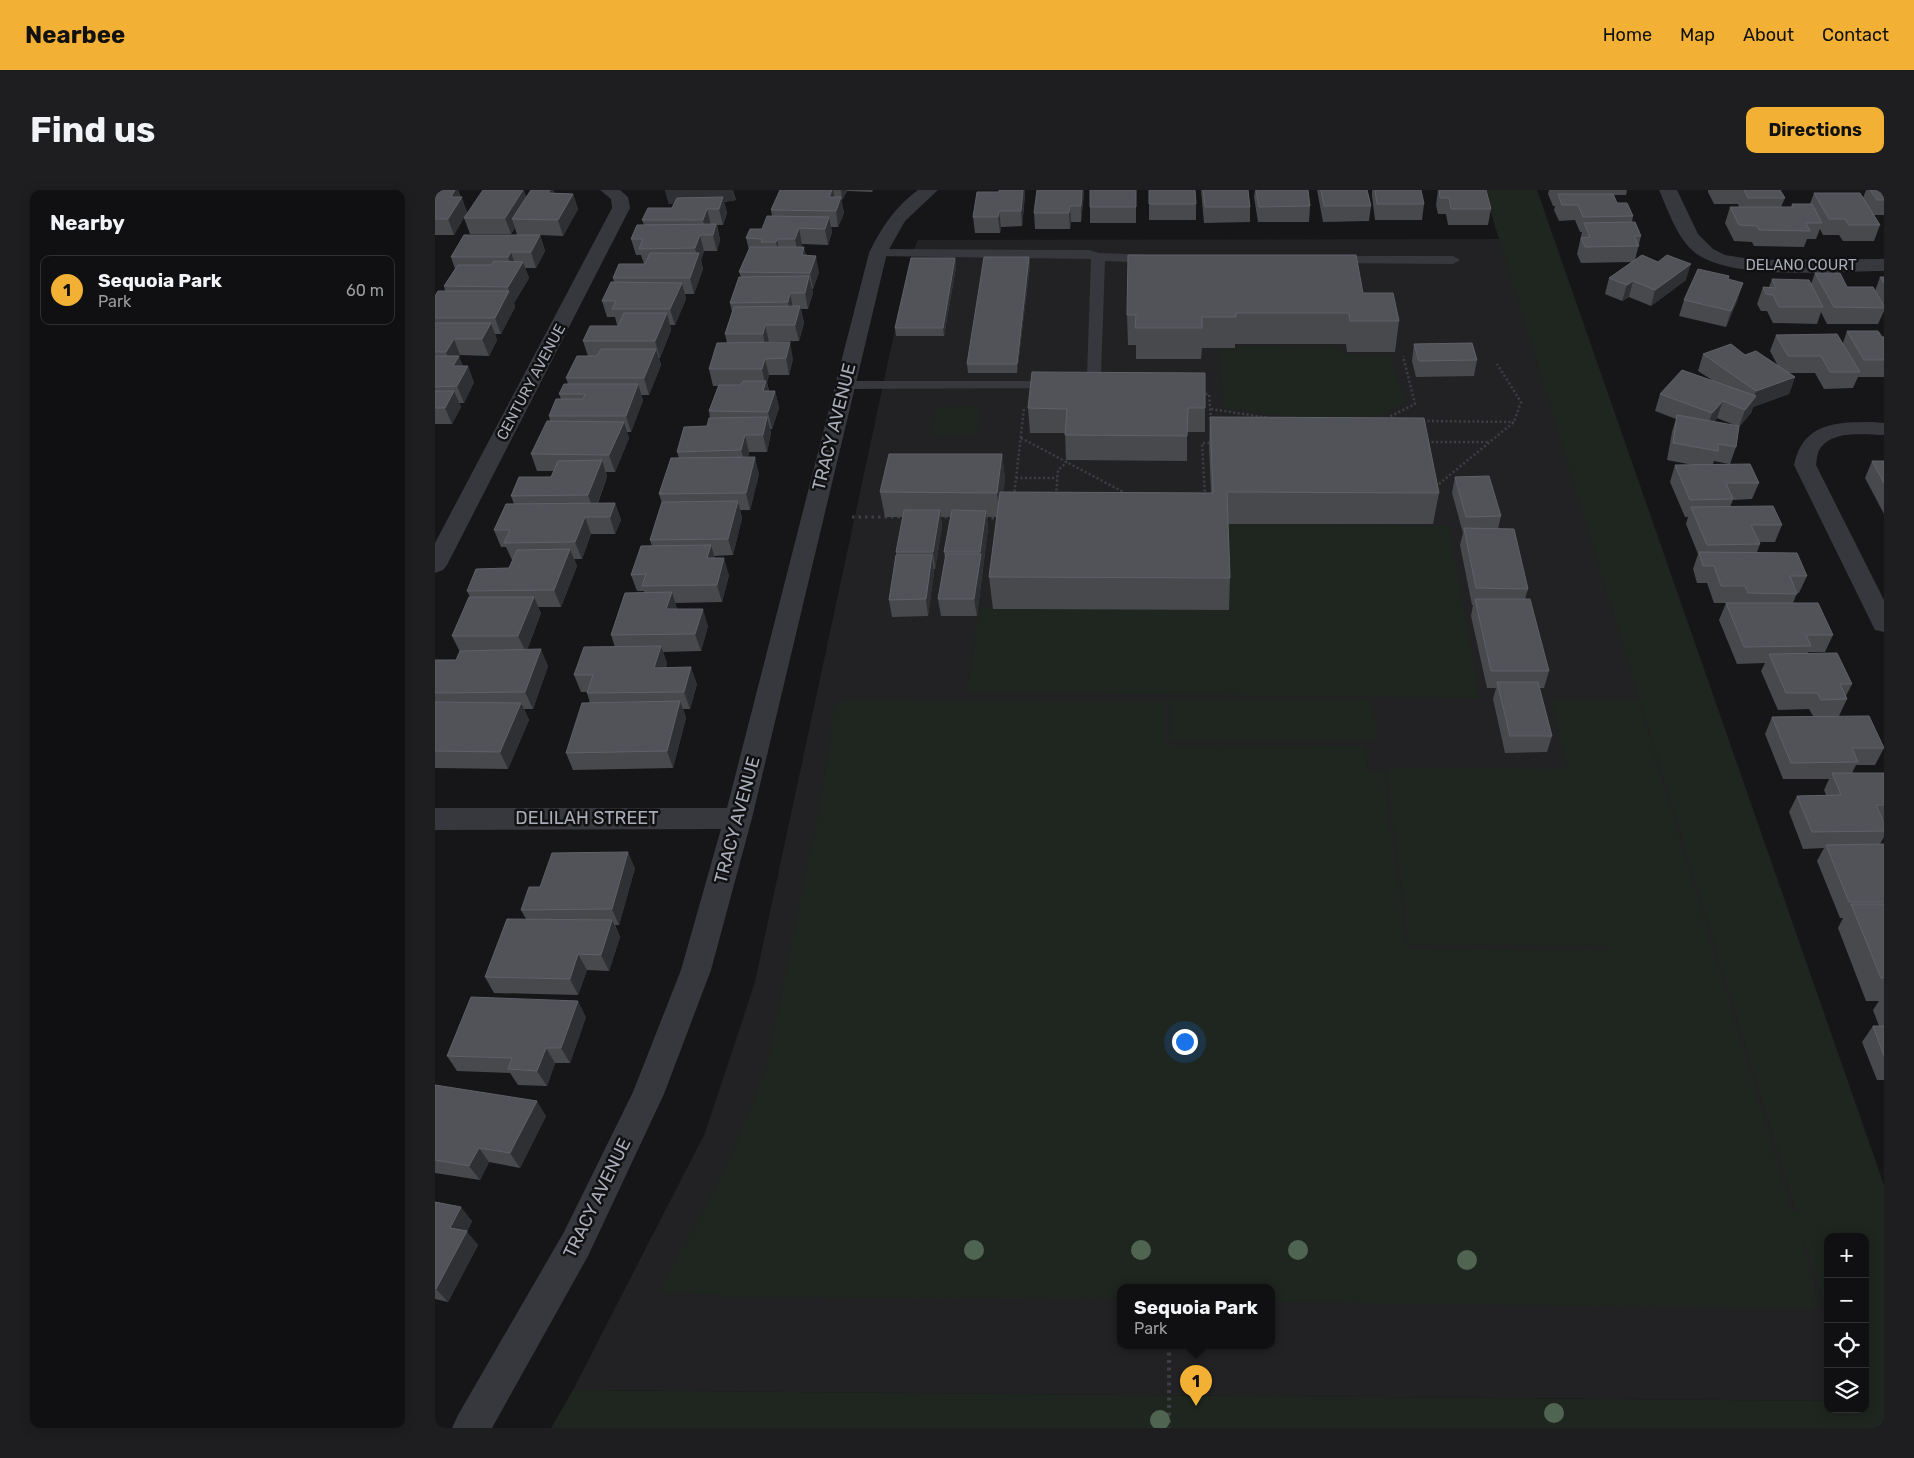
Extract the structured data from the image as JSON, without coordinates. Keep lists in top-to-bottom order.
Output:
{
  "streets": {
    "street": [
      "DELANO COURT",
      "CENTURY AVENUE",
      "TRACY AVENUE",
      "DELILAH STREET"
    ]
  },
  "crossings": [
    ["TRACY AVENUE", "DELILAH STREET"]
  ],
  "page": {
    "header": "Nearbee",
    "nav": [
      "Home",
      "Map",
      "About",
      "Contact"
    ],
    "buttons": "Directions",
    "title": "Find us",
    "heading": "Nearby",
    "list": [
      {
        "mark": "1",
        "name": "Sequoia Park",
        "note": "Park",
        "value": "60 m"
      }
    ],
    "map_buttons": ["+", "−"],
    "popup": ["Sequoia Park", "Park"],
    "pins": "1"
  }
}
